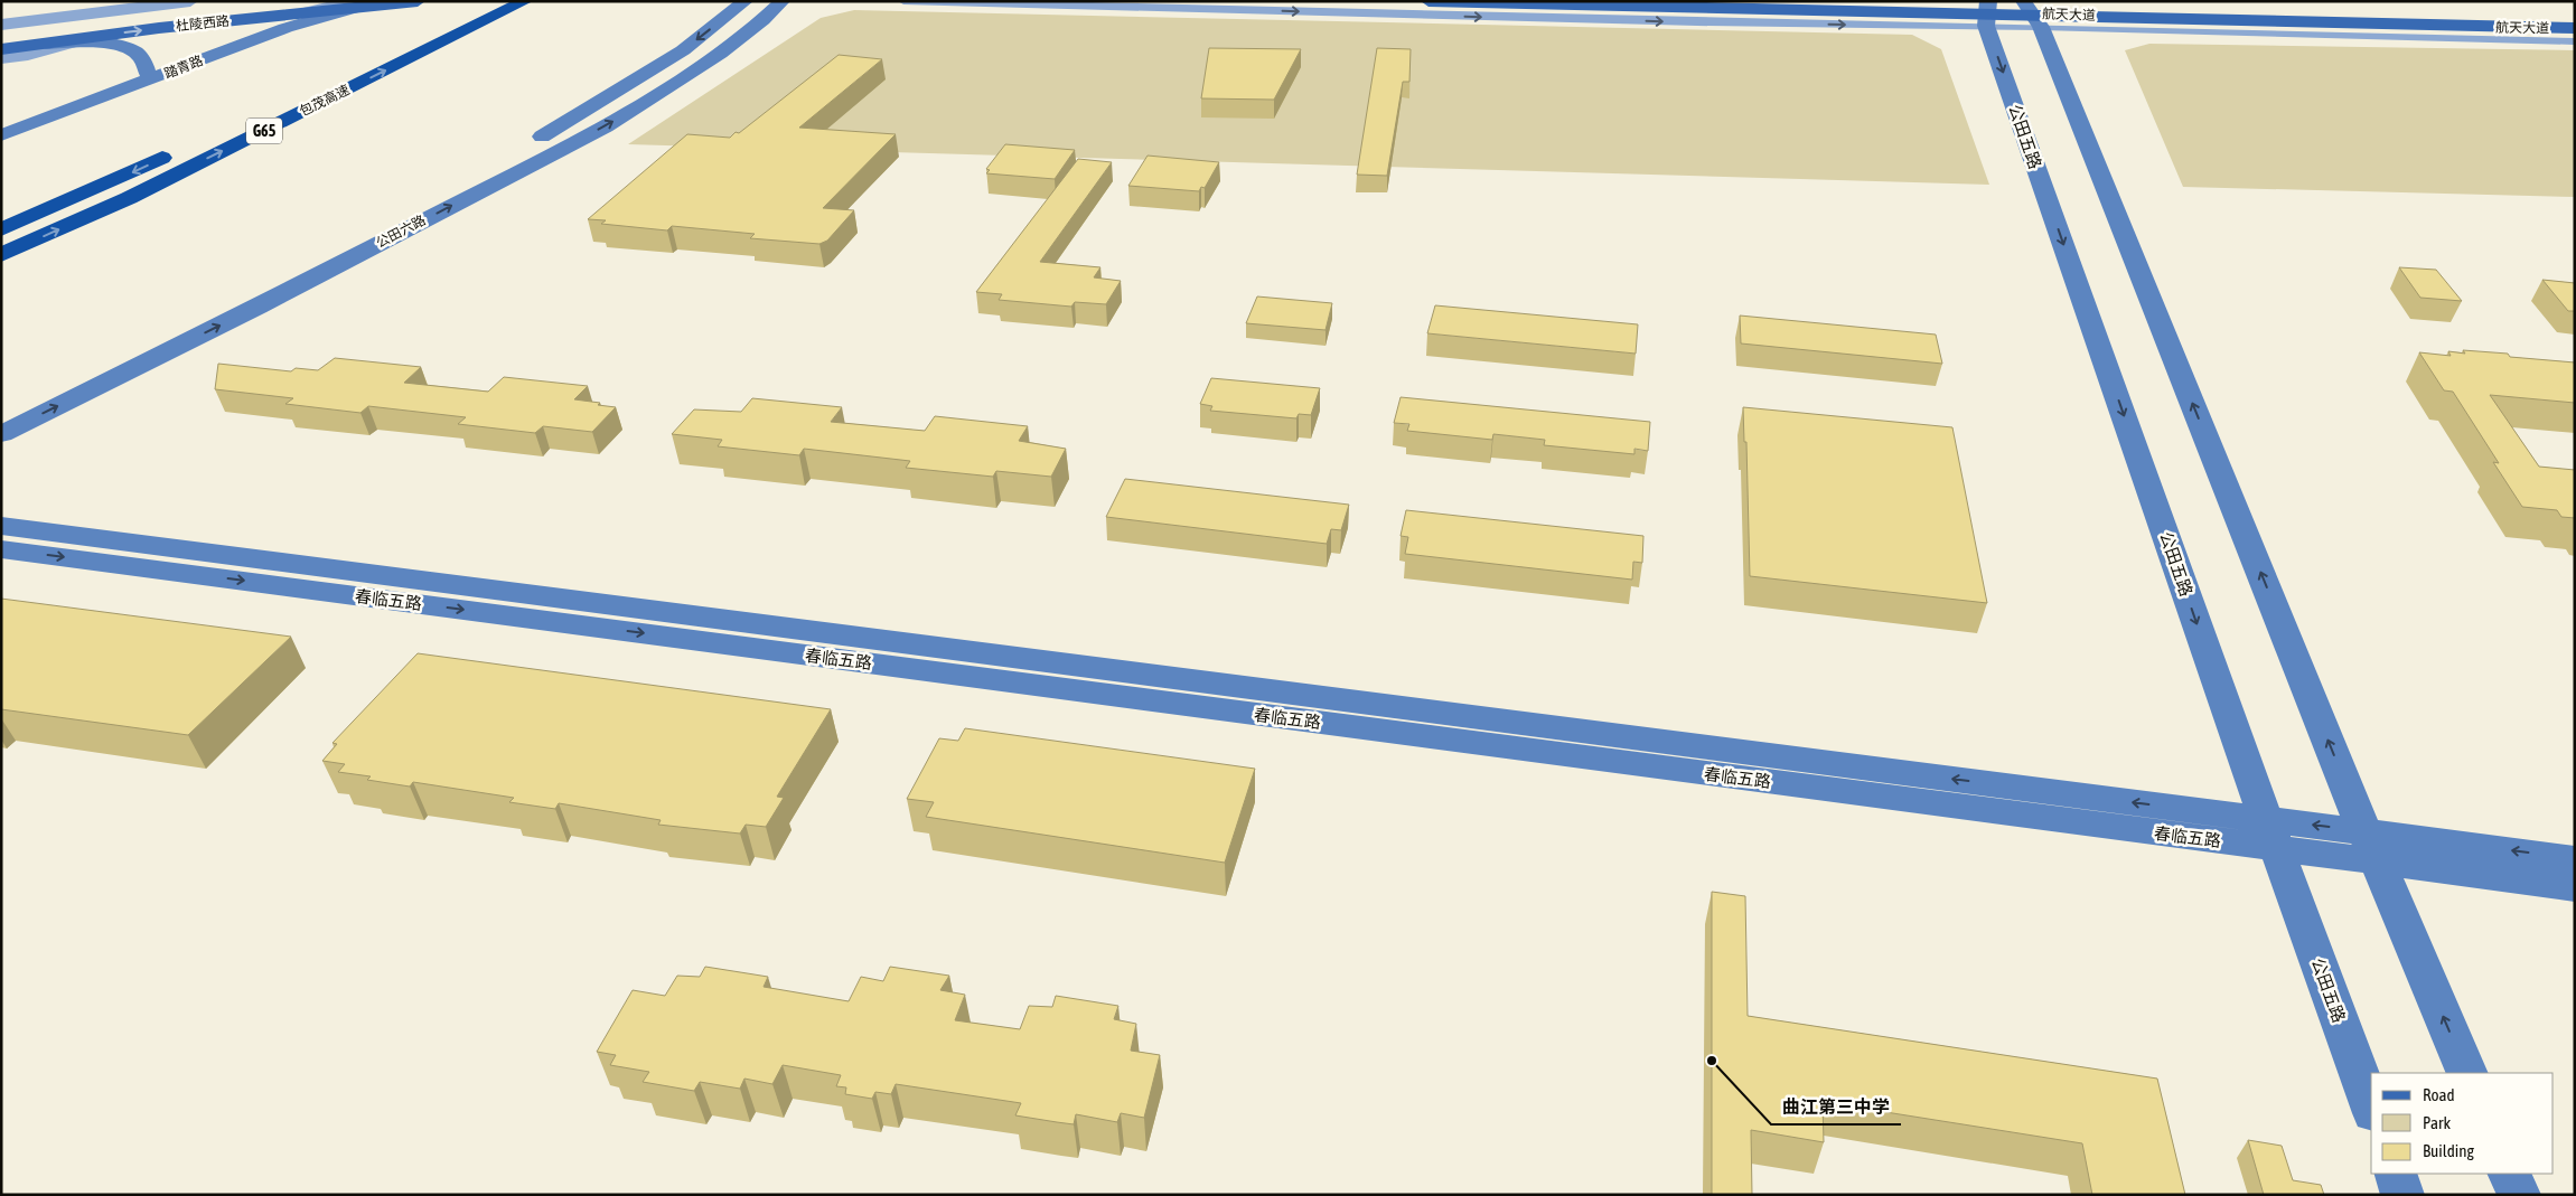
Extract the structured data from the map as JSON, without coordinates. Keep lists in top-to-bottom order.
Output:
{
  "streets": {
    "highway": ["包茂高速", "G65"],
    "main road": ["航天大道", "杜陵西路"],
    "street": [
      "踏青路",
      "公田五路",
      "公田六路",
      "春临五路"
    ]
  },
  "crossings": [
    ["航天大道", "公田五路"],
    ["杜陵西路", "踏青路"],
    ["公田五路", "春临五路"]
  ],
  "places": ["曲江第三中学"],
  "legend": ["Road", "Park", "Building"]
}
